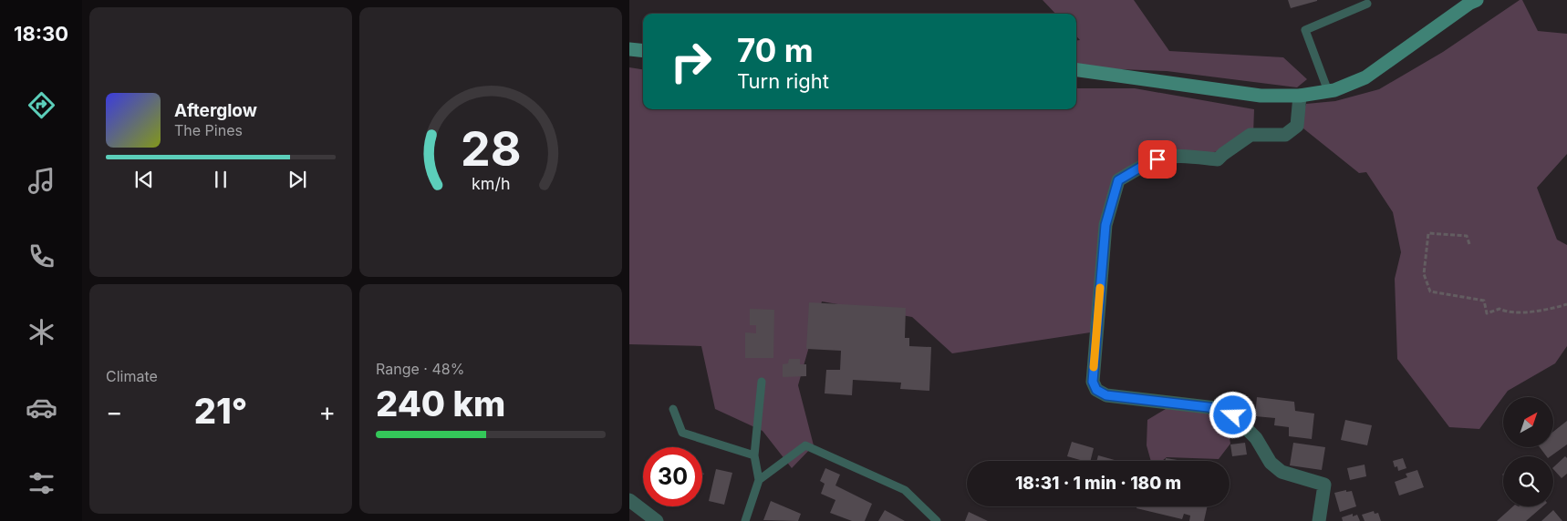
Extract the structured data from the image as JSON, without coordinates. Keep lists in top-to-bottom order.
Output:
{
  "north": "top right",
  "page": {
    "tabs": "18:30",
    "turn": ["70 m", "Turn right"],
    "song": ["Afterglow", "The Pines"],
    "tile": [
      "Climate",
      ["Range · 48%", "240 km"]
    ],
    "heat": ["−", "21°", "+"],
    "limit": "30",
    "trip": "18:31 · 1 min · 180 m",
    "gauge": ["28", "km/h"]
  }
}
